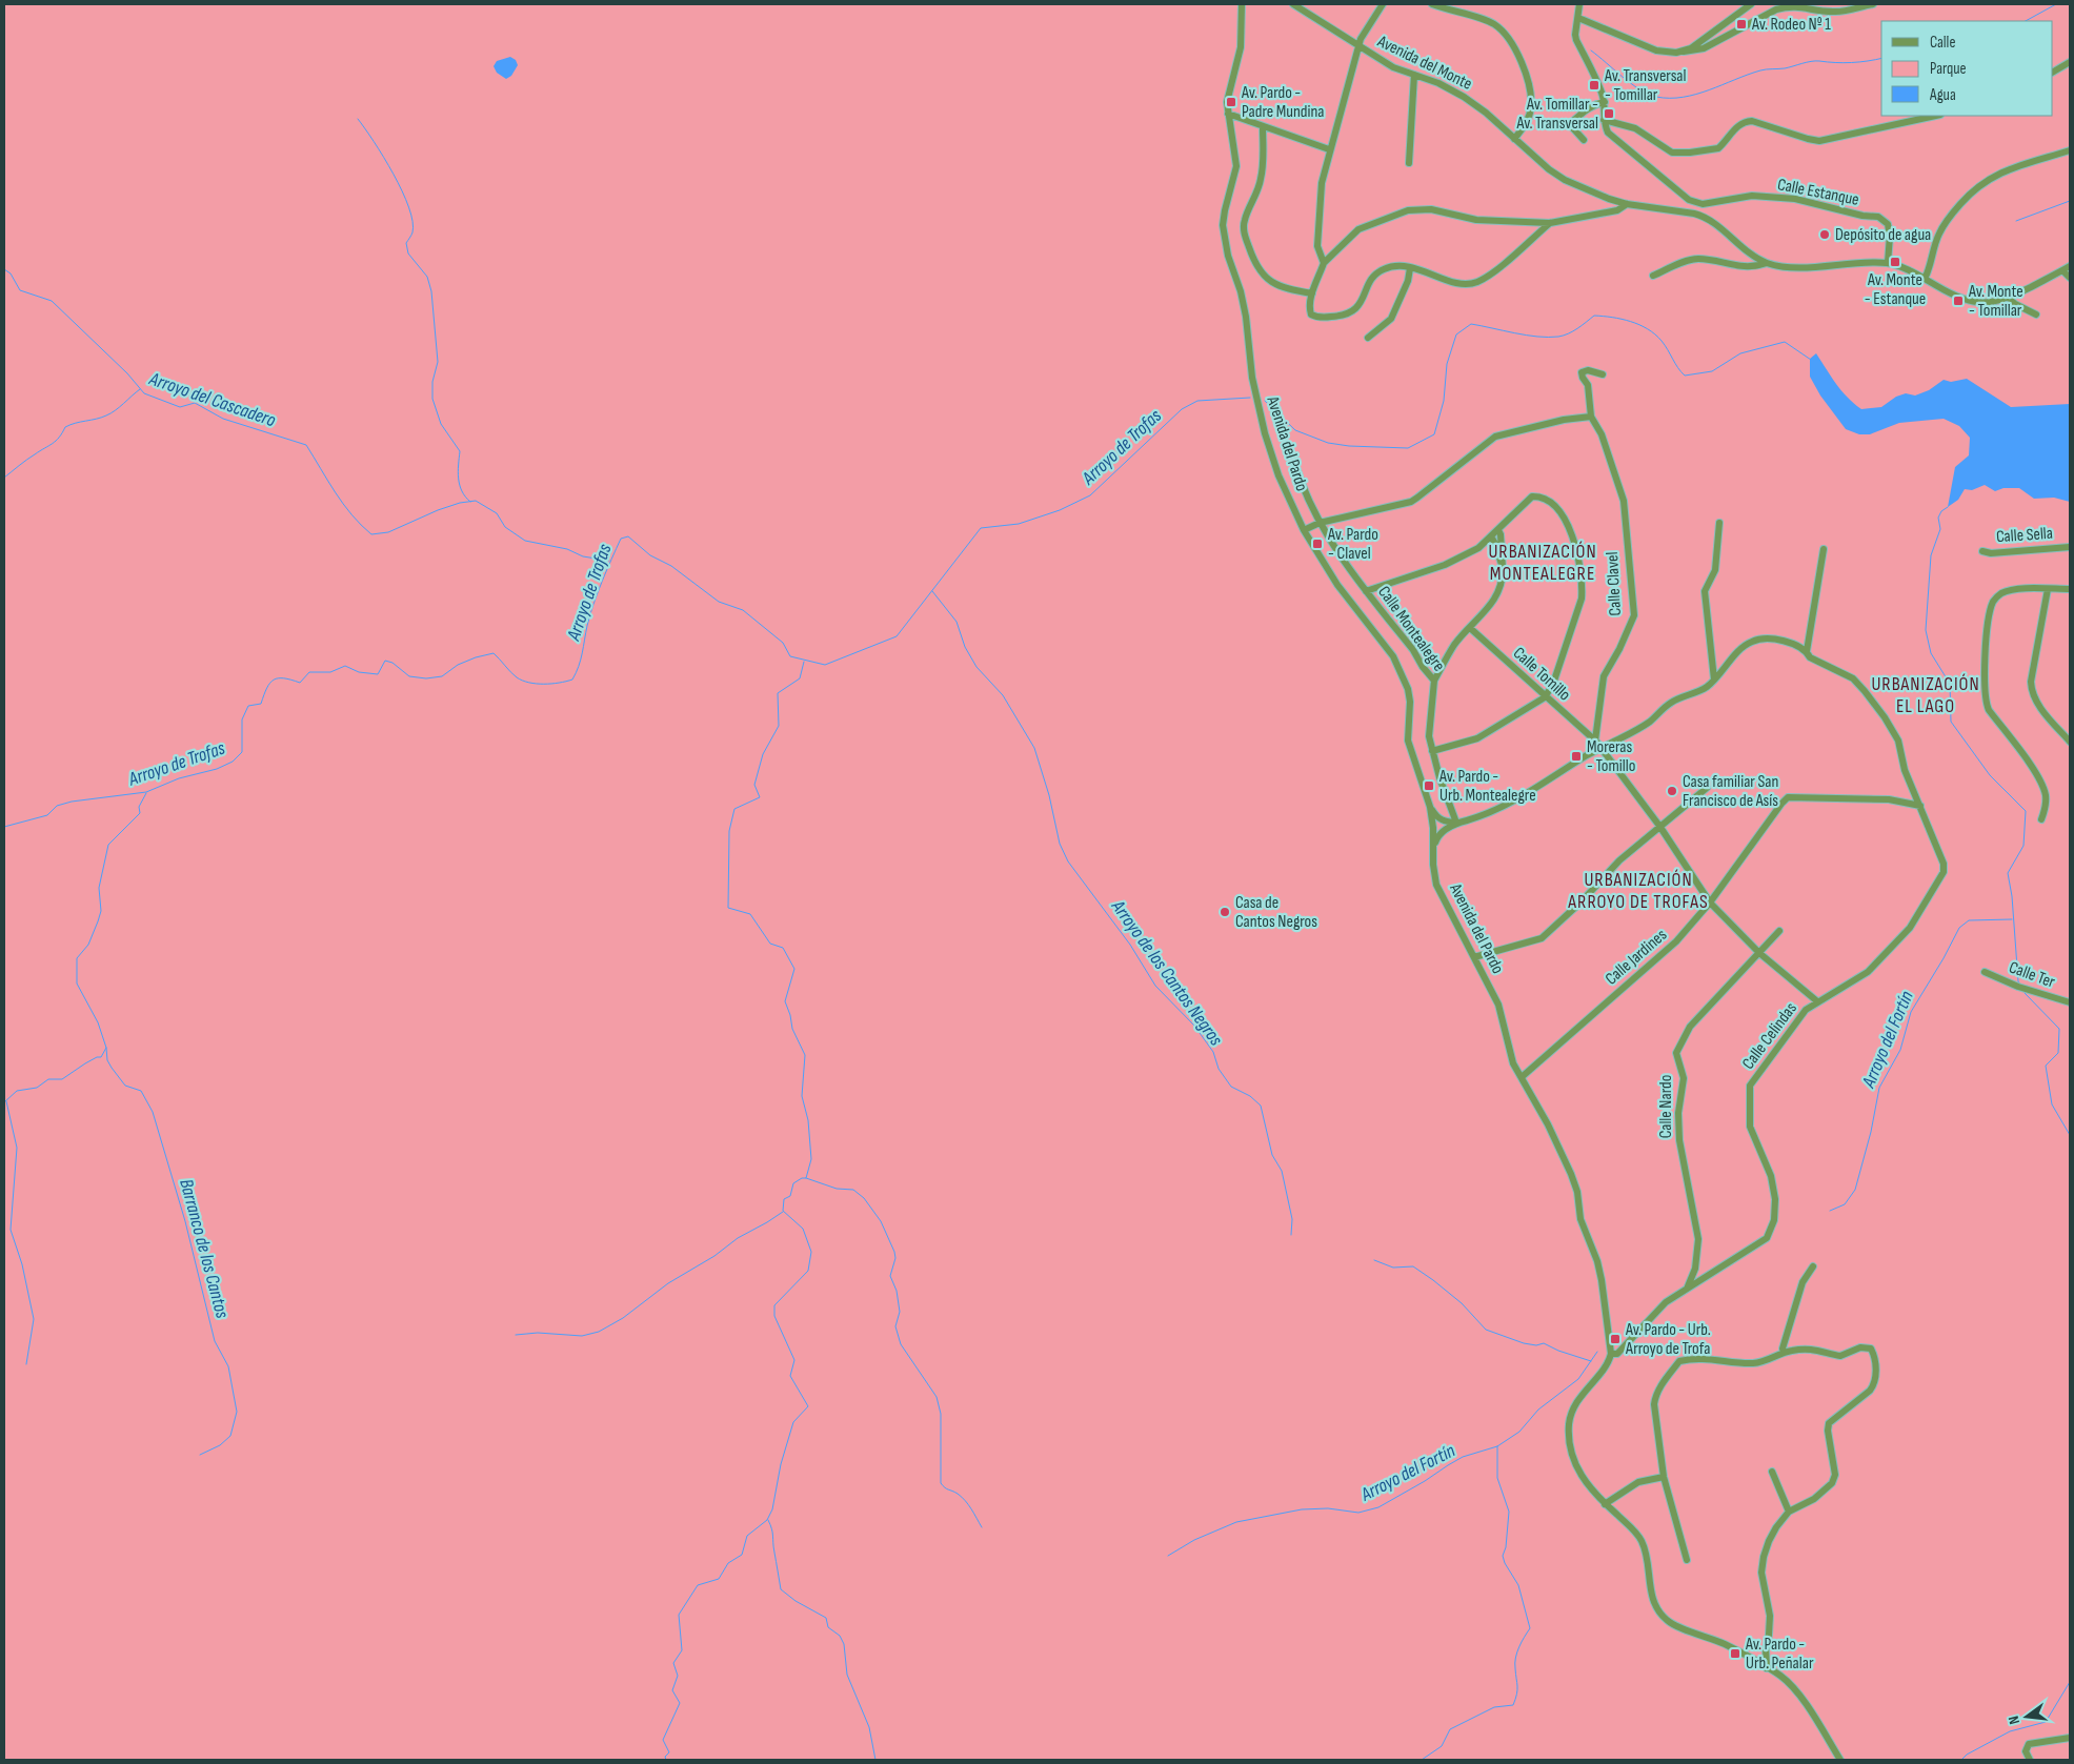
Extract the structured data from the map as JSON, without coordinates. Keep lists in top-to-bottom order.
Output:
{
  "streets": {
    "street": [
      "Avenida del Monte",
      "Calle Estanque",
      "Avenida del Pardo",
      "Calle Sella",
      "Calle Clavel",
      "Calle Montealegre",
      "Calle Tomillo",
      "Calle Jardines",
      "Calle Ter",
      "Calle Celindas",
      "Calle Nardo"
    ]
  },
  "crossings": [
    ["Avenida del Monte", "Calle Estanque"],
    ["Avenida del Pardo", "Calle Jardines"],
    ["Avenida del Pardo", "Calle Celindas"],
    ["Calle Clavel", "Calle Tomillo"],
    ["Calle Jardines", "Calle Celindas"],
    ["Calle Celindas", "Calle Nardo"]
  ],
  "districts": ["URBANIZACIÓN MONTEALEGRE", "URBANIZACIÓN EL LAGO", "URBANIZACIÓN ARROYO DE TROFAS"],
  "water": [
    "Arroyo del Cascadero",
    "Arroyo de Trofas",
    "Arroyo de los Cantos Negros",
    "Arroyo del Fortín",
    "Barranco de los Cantos"
  ],
  "places": {
    "transit": [
      "Av. Rodeo Nº 1",
      "Av. Transversal - Tomillar",
      "Av. Pardo - Padre Mundina",
      "Av. Tomillar - Av. Transversal",
      "Av. Monte - Estanque",
      "Av. Monte - Tomillar",
      "Av. Pardo - Clavel",
      "Moreras - Tomillo",
      "Av. Pardo - Urb. Montealegre",
      "Av. Pardo - Urb. Arroyo de Trofa",
      "Av. Pardo - Urb. Peñalar"
    ],
    "other": ["Depósito de agua", "Casa familiar San Francisco de Asís", "Casa de Cantos Negros"]
  },
  "legend": ["Calle", "Parque", "Agua"],
  "north": "left"
}
